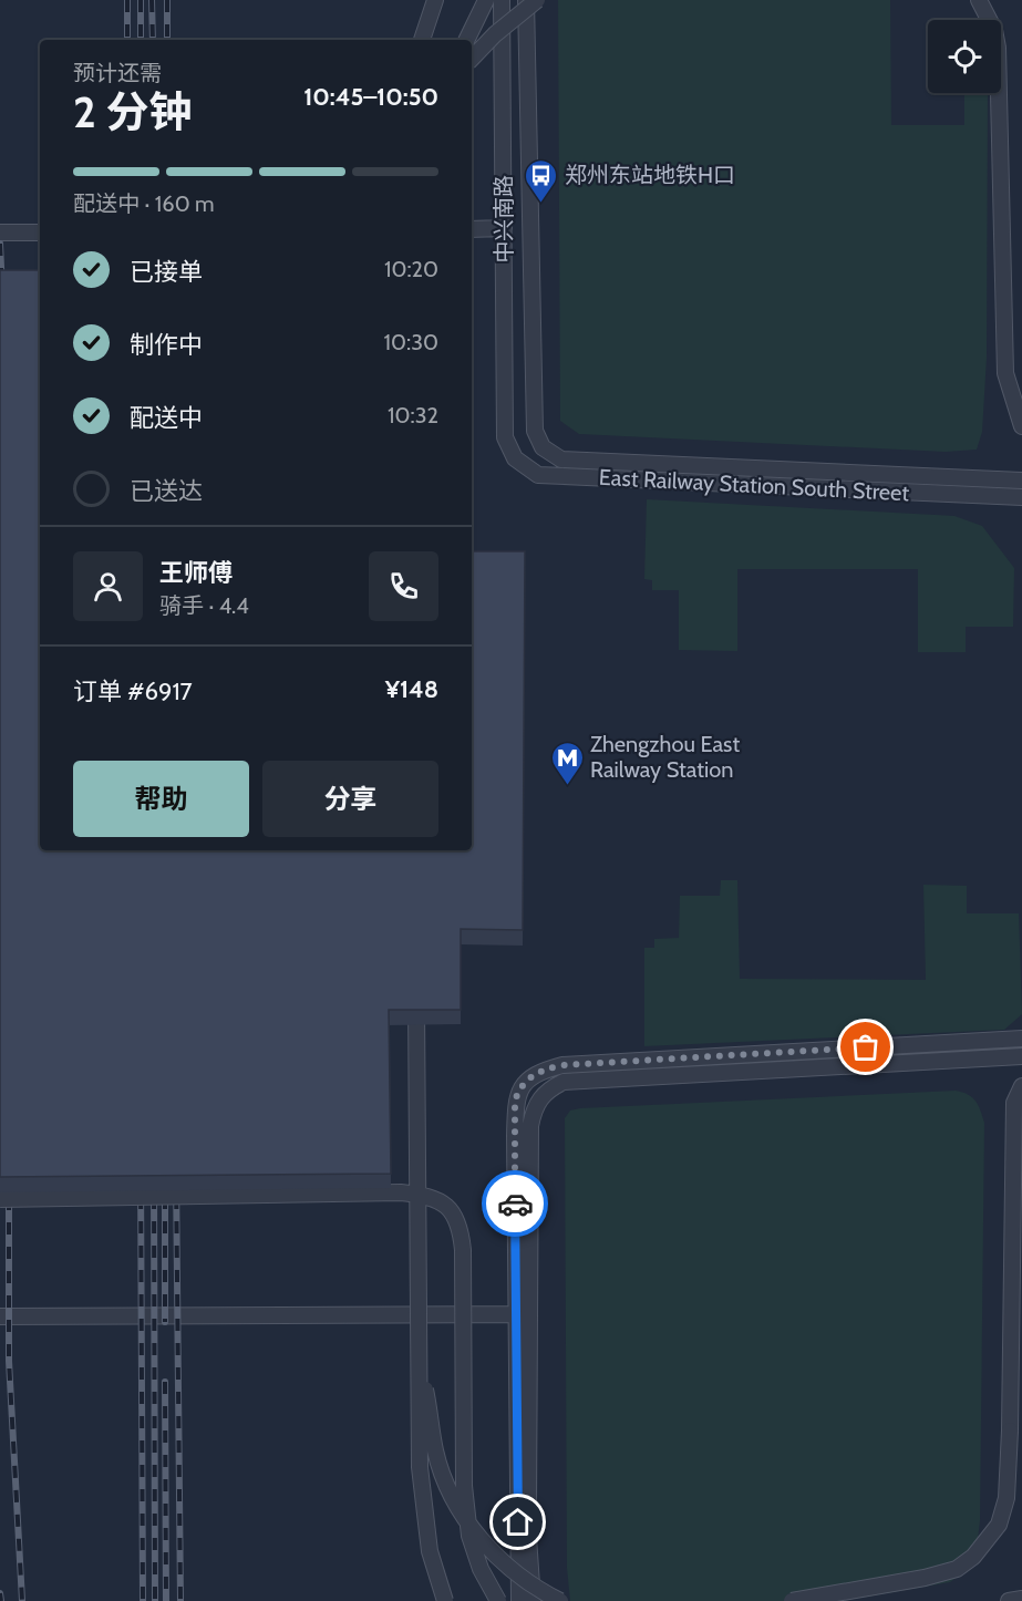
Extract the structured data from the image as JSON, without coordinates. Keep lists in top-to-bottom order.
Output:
{
  "streets": {
    "street": ["中兴南路", "East Railway Station South Street"]
  },
  "crossings": [
    ["中兴南路", "East Railway Station South Street"]
  ],
  "places": {
    "bus stop": ["郑州东站地铁H口"],
    "metro station": ["Zhengzhou East Railway Station"]
  },
  "page": {
    "heading": ["2 分钟", "预计还需", "10:45–10:50"],
    "panel": [
      "王师傅",
      "骑手 · 4.4",
      "订单 #6917",
      "¥148"
    ],
    "bar": "配送中 · 160 m",
    "list": [
      ["已接单", "10:20"],
      ["制作中", "10:30"],
      ["配送中", "10:32"],
      "已送达"
    ],
    "buttons": ["帮助", "分享"]
  }
}
